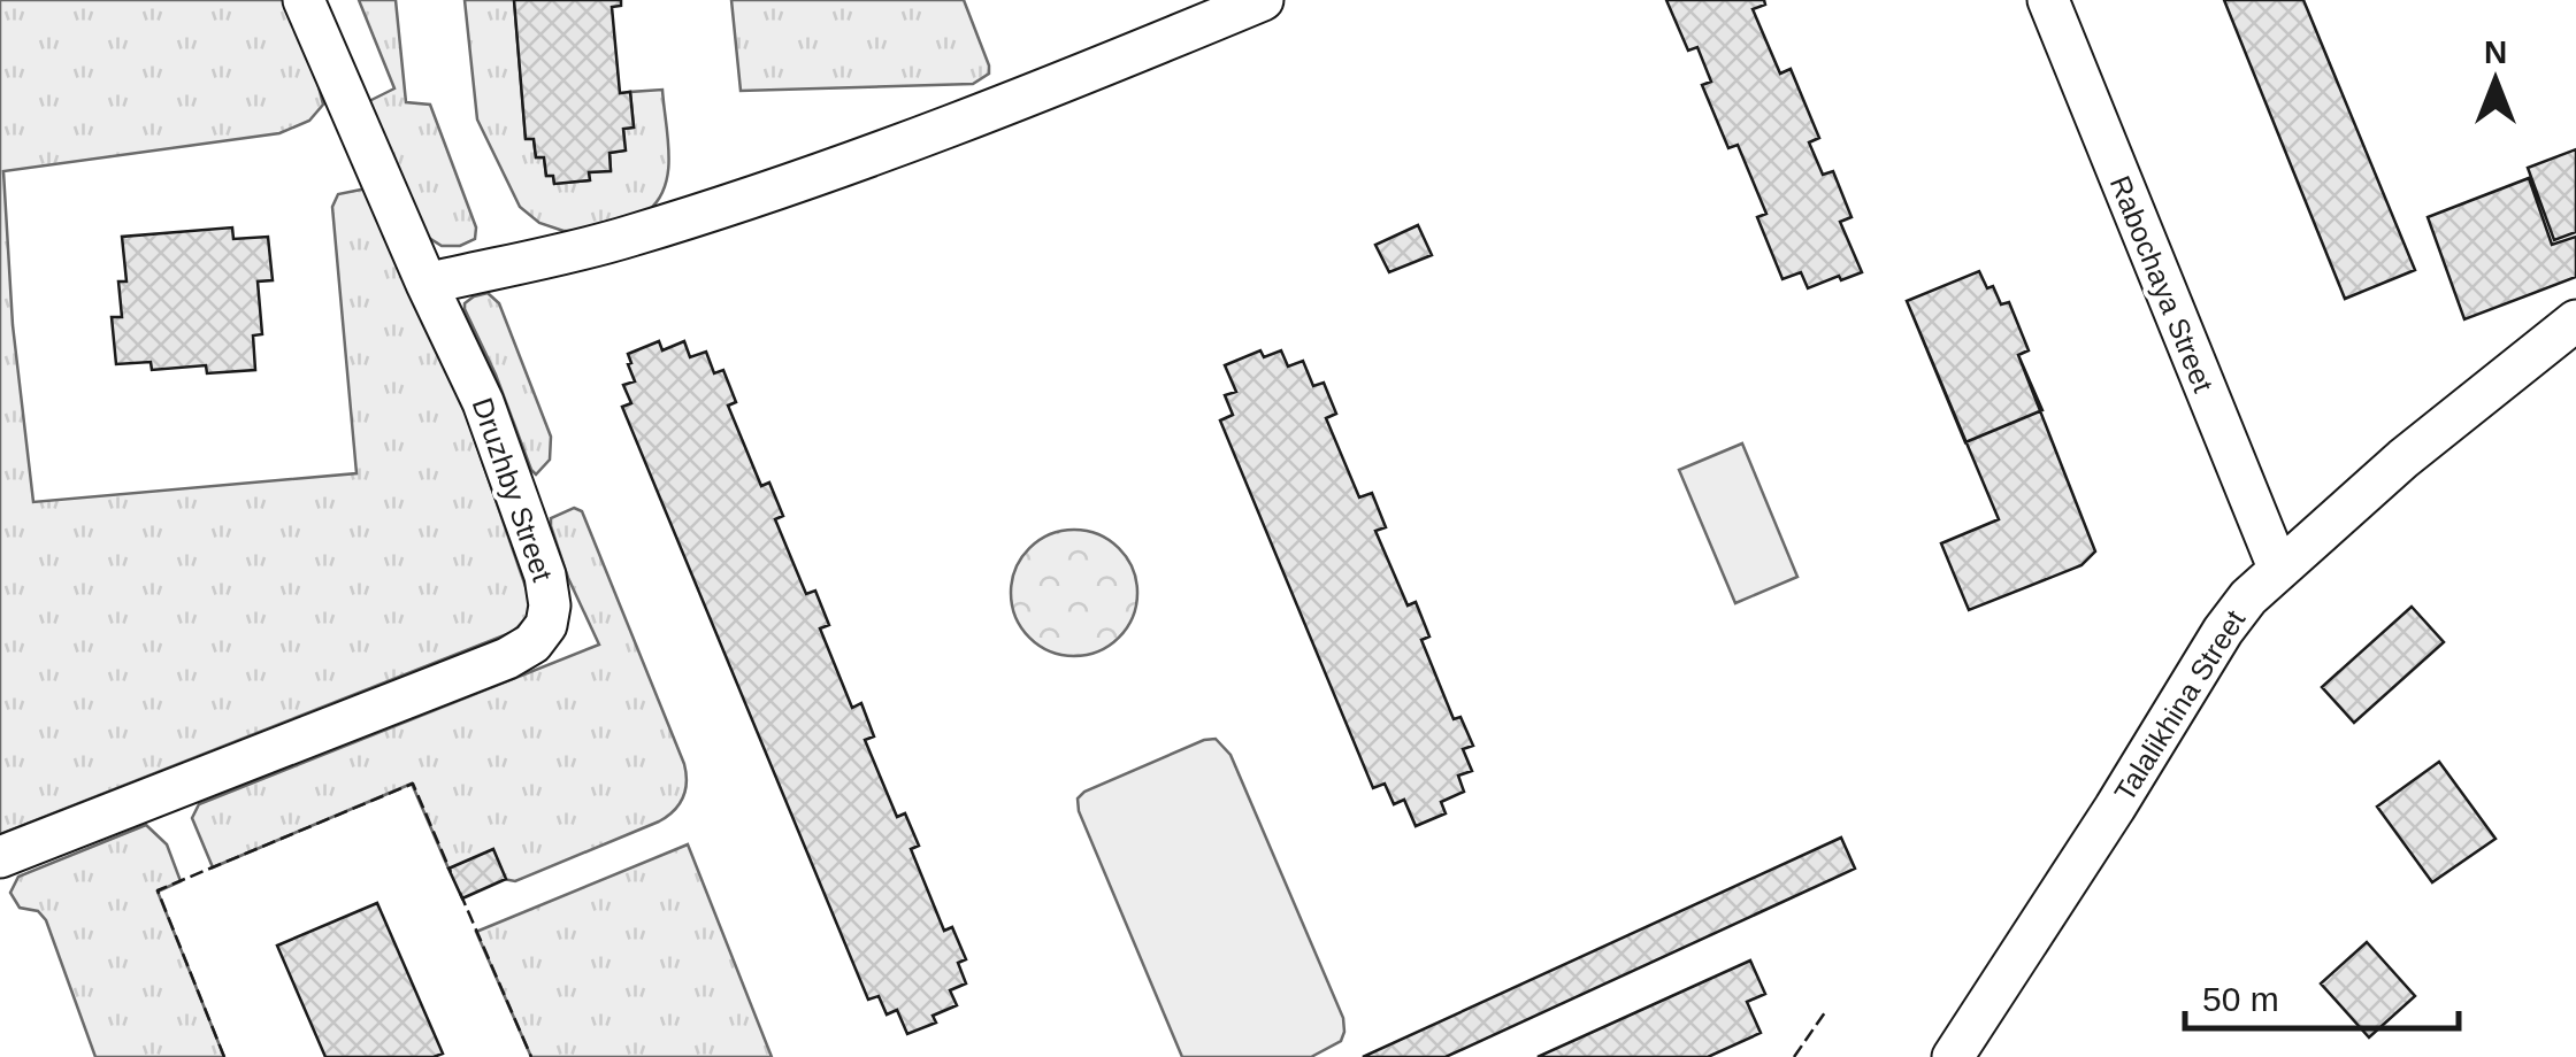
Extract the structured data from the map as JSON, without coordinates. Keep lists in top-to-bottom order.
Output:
{
  "streets": {
    "street": ["Rabochaya Street", "Druzhby Street", "Talalikhina Street"]
  },
  "crossings": [
    ["Rabochaya Street", "Talalikhina Street"]
  ],
  "scale_bar": "50 m",
  "north": "top"
}
